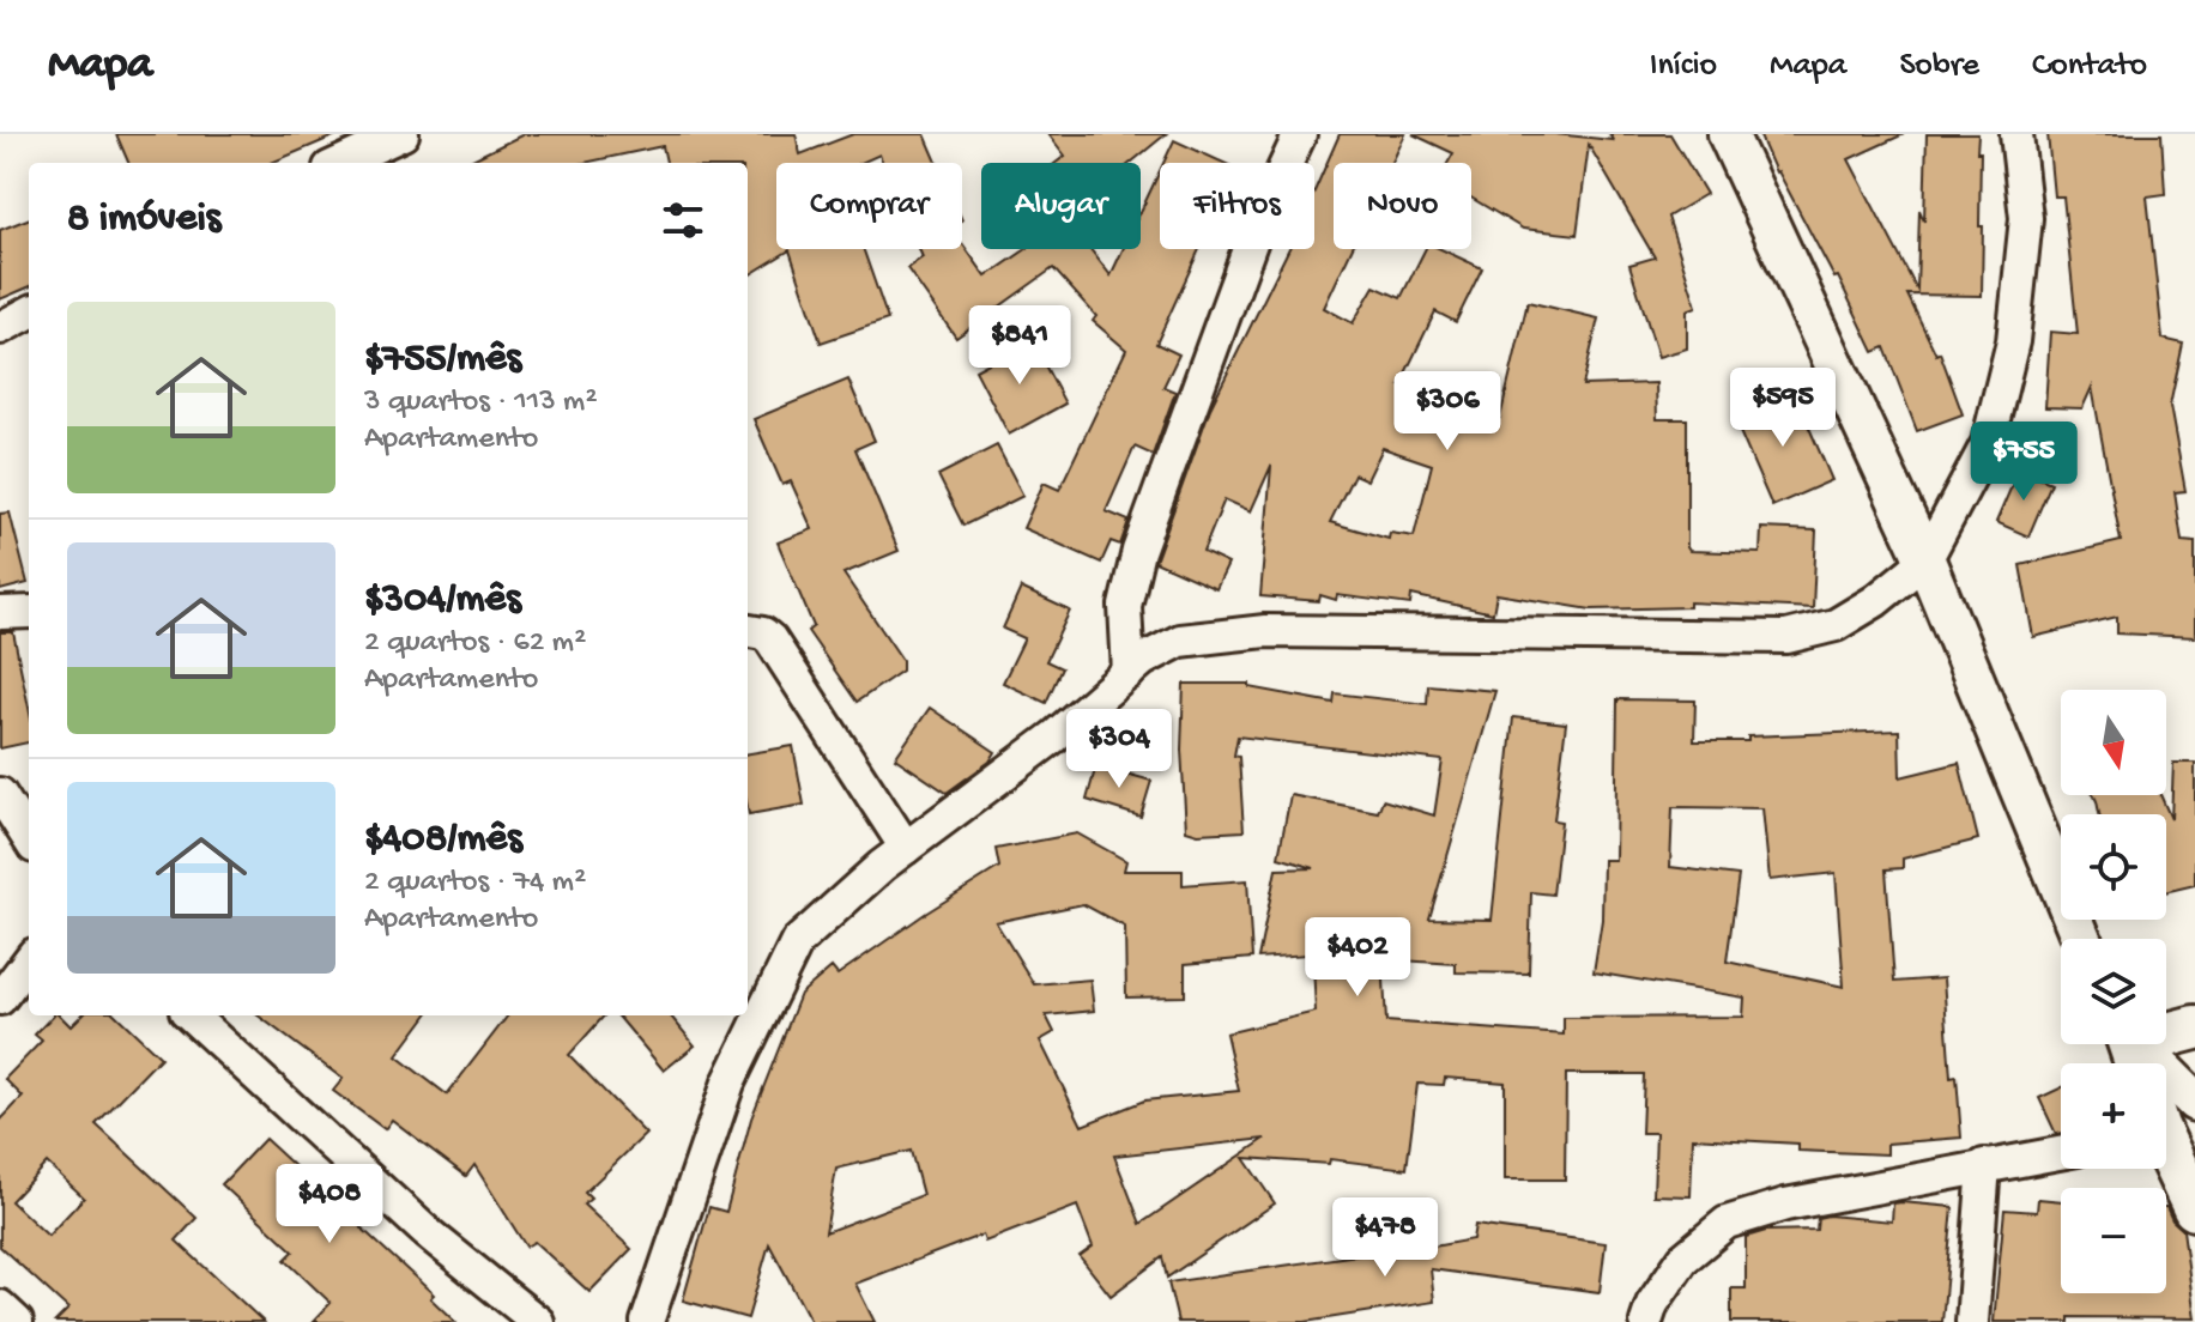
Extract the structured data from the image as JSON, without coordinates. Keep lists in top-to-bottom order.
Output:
{
  "north": "bottom",
  "page": {
    "header": "Mapa",
    "nav": [
      "Início",
      "Mapa",
      "Sobre",
      "Contato"
    ],
    "chip": [
      "Comprar",
      "Alugar",
      "Filtros",
      "Novo"
    ],
    "heading": "8 imóveis",
    "list": [
      {
        "name": "$755/mês",
        "note": "3 quartos · 113 m² · Apartamento"
      },
      {
        "name": "$304/mês",
        "note": "2 quartos · 62 m² · Apartamento"
      },
      {
        "name": "$408/mês",
        "note": "2 quartos · 74 m² · Apartamento"
      }
    ],
    "price": [
      "$841",
      "$595",
      "$306",
      "$755",
      "$304",
      "$402",
      "$408",
      "$478"
    ],
    "map_buttons": ["+", "−"]
  }
}
